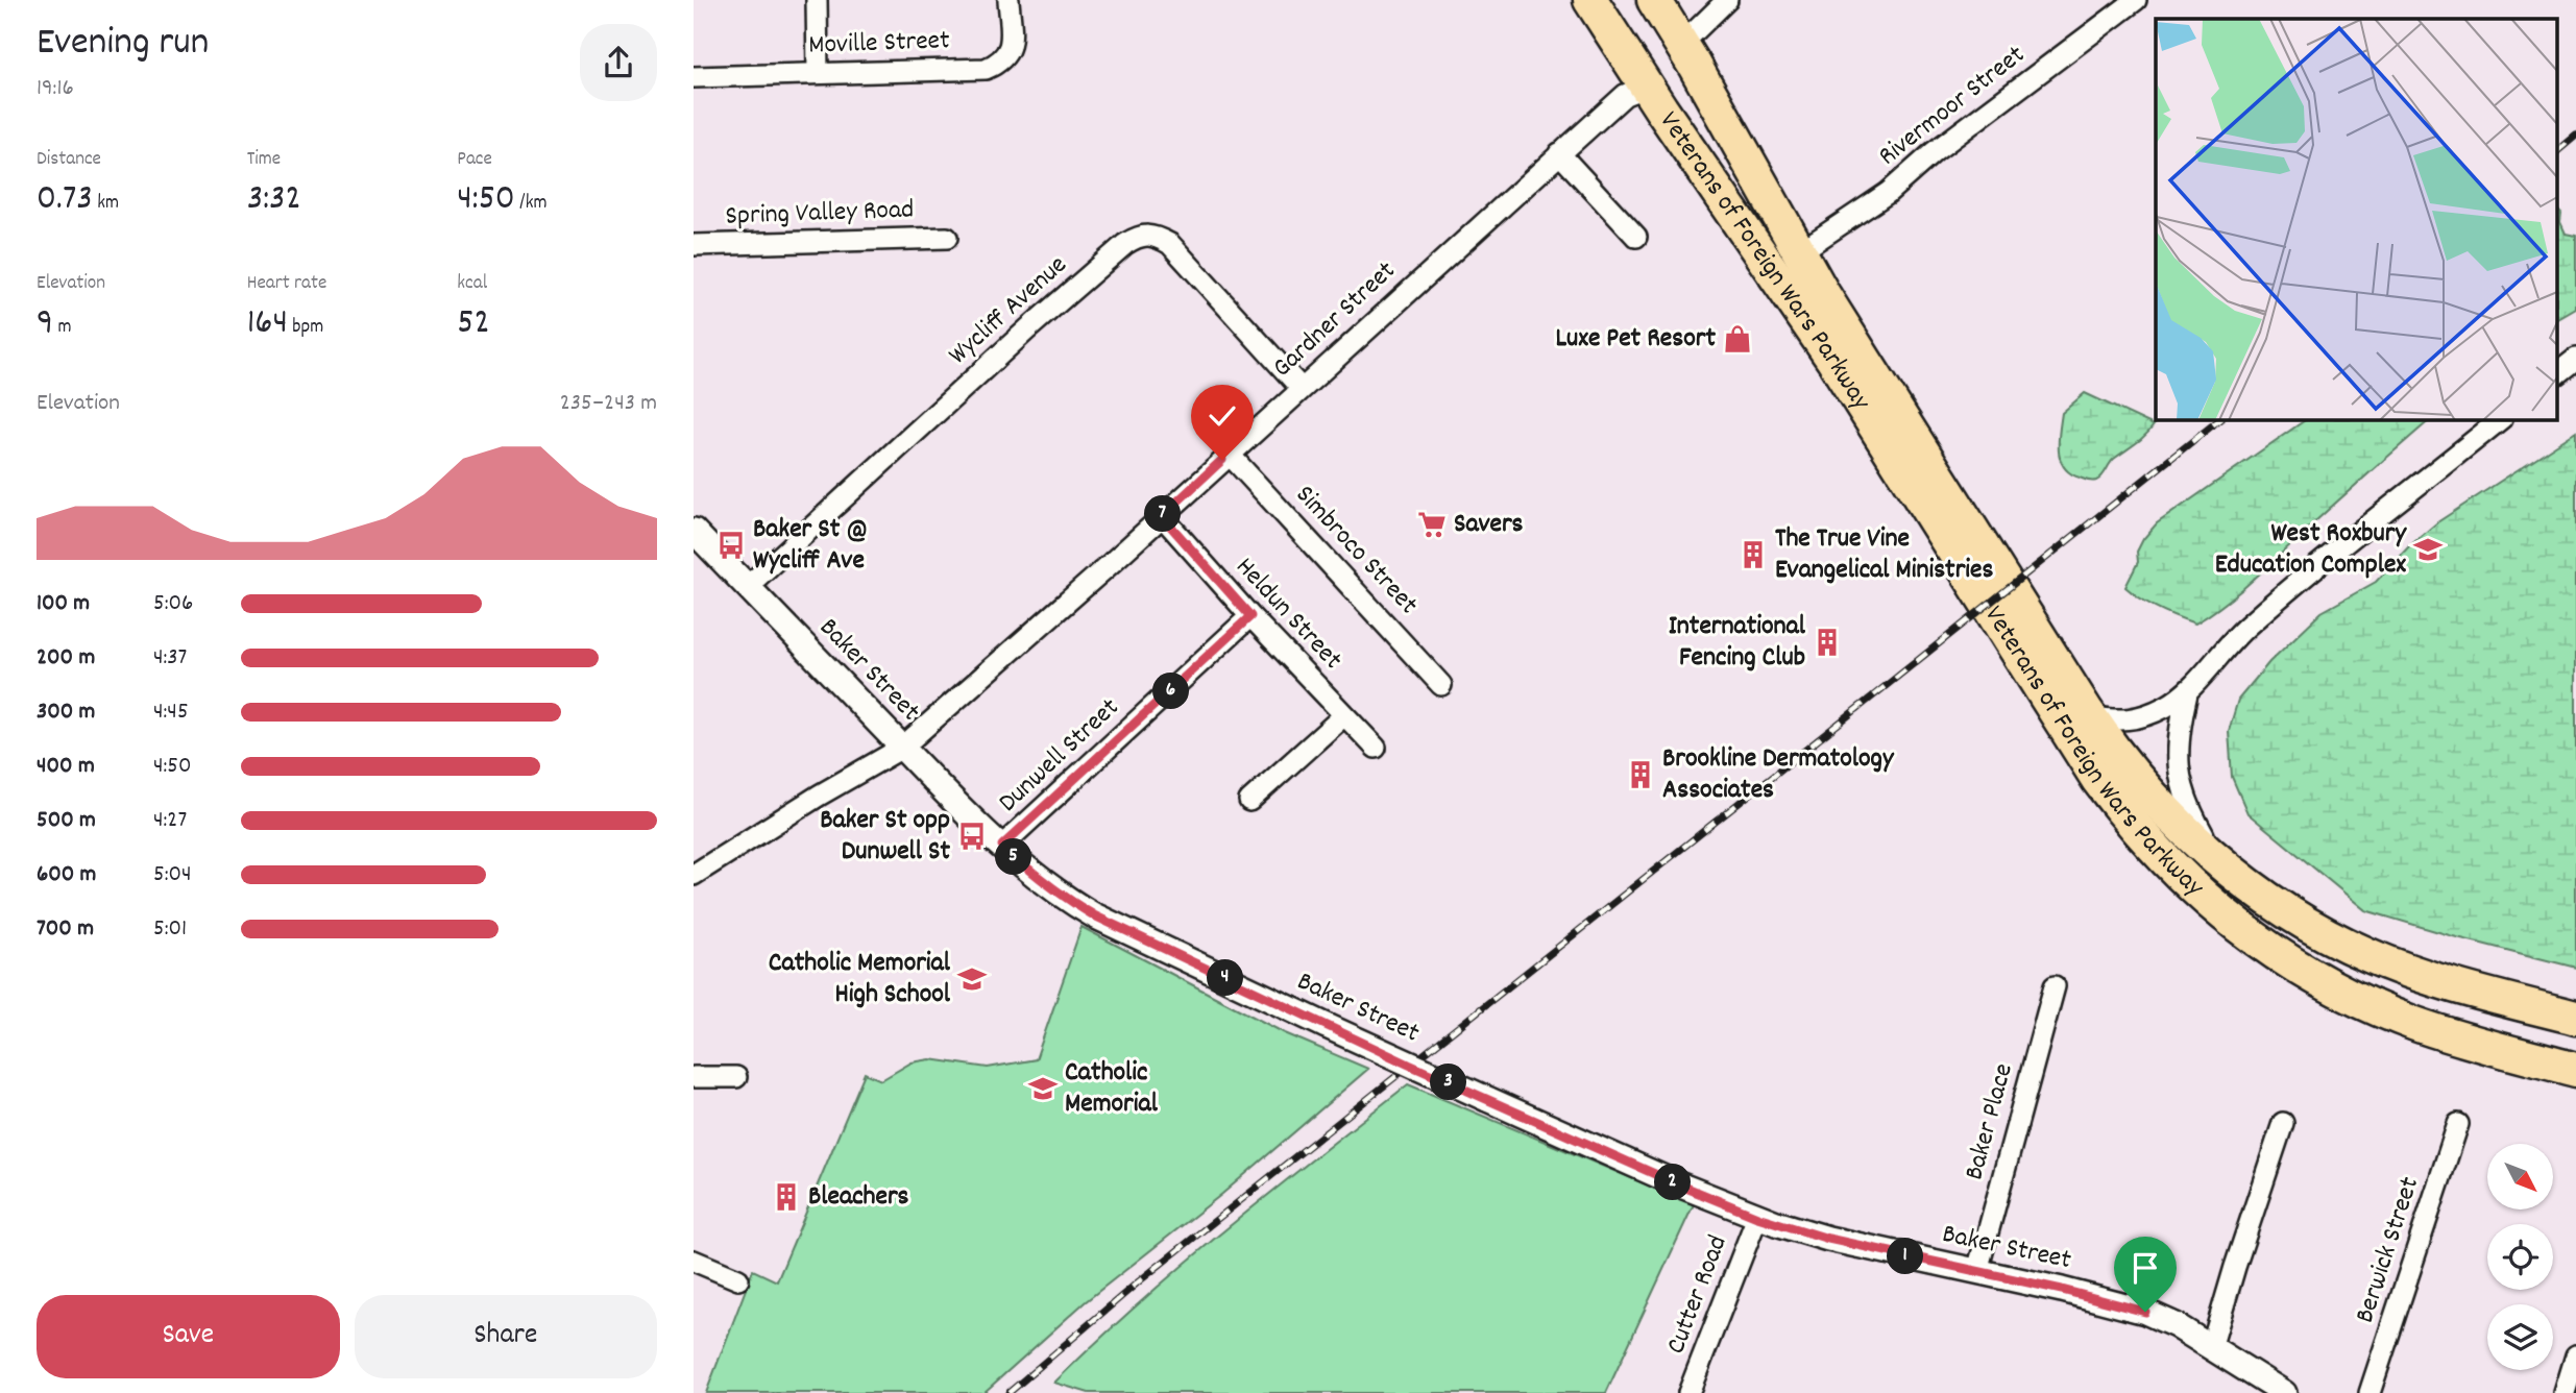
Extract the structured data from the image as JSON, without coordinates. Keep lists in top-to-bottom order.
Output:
{
  "streets": {
    "highway": ["Veterans of Foreign Wars Parkway"],
    "street": [
      "Moville Street",
      "Rivermoor Street",
      "Spring Valley Road",
      "Wycliff Avenue",
      "Gardner Street",
      "Simbroco Street",
      "Heldun Street",
      "Baker Street",
      "Dunwell Street",
      "Baker Place",
      "Berwick Street",
      "Cutter Road"
    ]
  },
  "crossings": [
    ["Rivermoor Street", "Veterans of Foreign Wars Parkway"],
    ["Veterans of Foreign Wars Parkway", "Gardner Street"],
    ["Wycliff Avenue", "Gardner Street"],
    ["Wycliff Avenue", "Baker Street"],
    ["Gardner Street", "Simbroco Street"],
    ["Gardner Street", "Heldun Street"],
    ["Gardner Street", "Baker Street"],
    ["Heldun Street", "Dunwell Street"],
    ["Baker Street", "Dunwell Street"],
    ["Baker Street", "Baker Place"],
    ["Baker Street", "Cutter Road"]
  ],
  "places": {
    "shop": ["Luxe Pet Resort"],
    "supermarket": ["Savers"],
    "bus stop": ["Baker St @ Wycliff Ave", "Baker St opp Dunwell St"],
    "school or university": ["West Roxbury Education Complex", "Catholic Memorial High School", "Catholic Memorial"],
    "building": [
      "The True Vine Evangelical Ministries",
      "International Fencing Club",
      "Brookline Dermatology Associates",
      "Bleachers"
    ]
  },
  "north": "bottom right",
  "page": {
    "heading": ["Evening run", "19:16"],
    "stats": [
      ["Distance", "0.73 km"],
      ["Time", "3:32"],
      ["Pace", "4:50 /km"],
      ["Elevation", "9 m"],
      ["Heart rate", "164 bpm"],
      ["kcal", "52"]
    ],
    "chart": ["Elevation", "235–243 m"],
    "pins": [
      "7",
      "6",
      "5",
      "4",
      "3",
      "2",
      "1"
    ],
    "list": [
      {
        "name": "100 m",
        "note": "5:06"
      },
      {
        "name": "200 m",
        "note": "4:37"
      },
      {
        "name": "300 m",
        "note": "4:45"
      },
      {
        "name": "400 m",
        "note": "4:50"
      },
      {
        "name": "500 m",
        "note": "4:27"
      },
      {
        "name": "600 m",
        "note": "5:04"
      },
      {
        "name": "700 m",
        "note": "5:01"
      }
    ],
    "buttons": ["Save", "Share"]
  }
}
